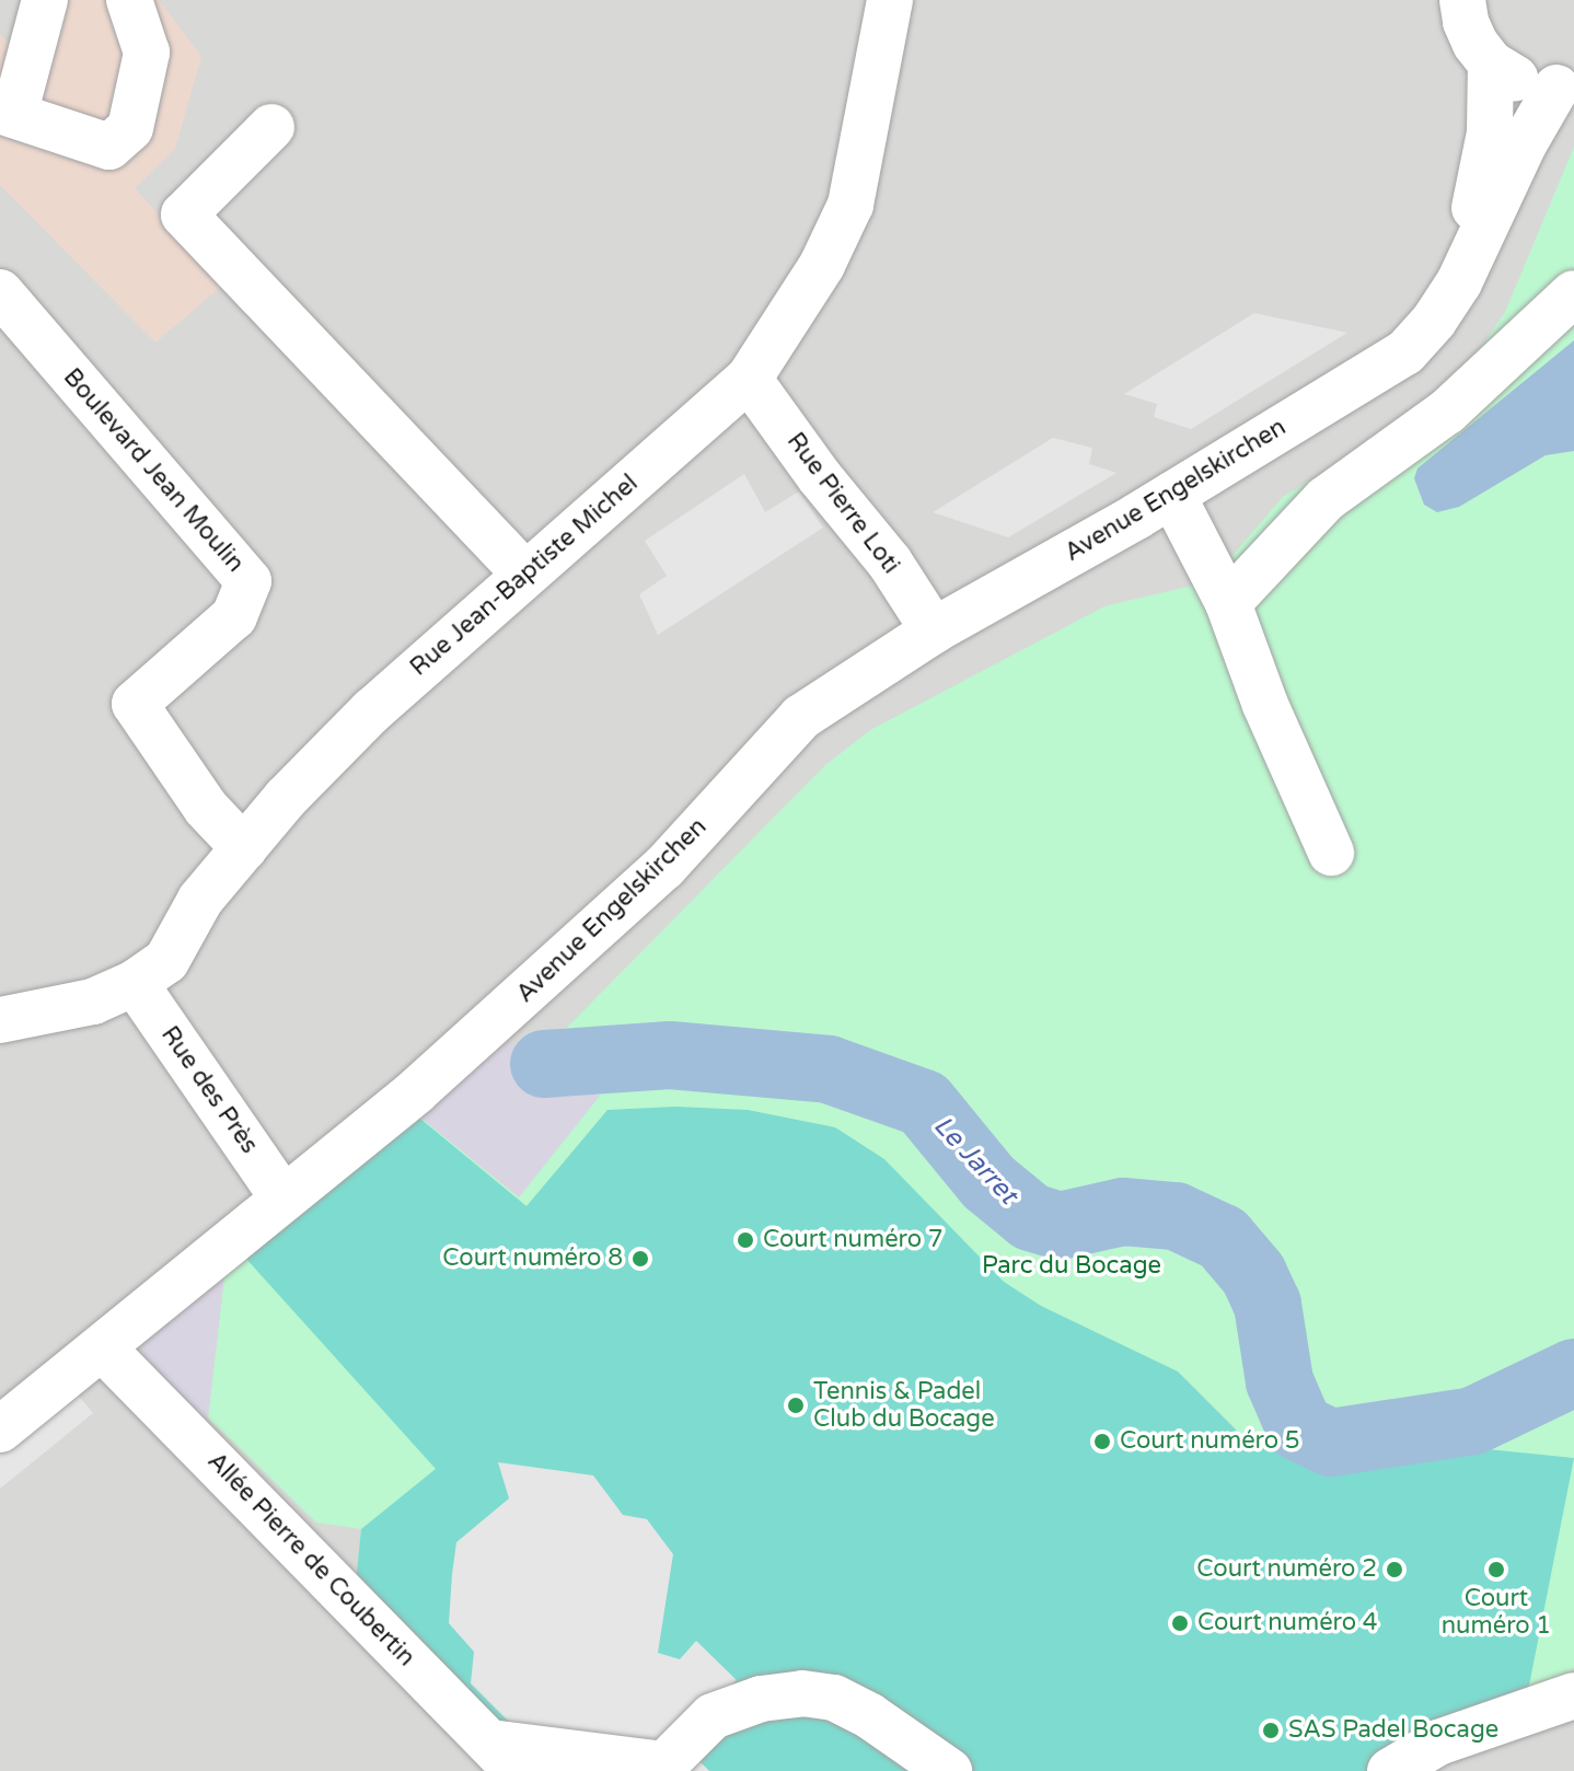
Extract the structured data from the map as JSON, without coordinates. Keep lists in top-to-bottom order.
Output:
{
  "streets": {
    "street": [
      "Boulevard Jean Moulin",
      "Avenue Engelskirchen",
      "Rue Pierre Loti",
      "Rue Jean-Baptiste Michel",
      "Rue des Près",
      "Allée Pierre de Coubertin"
    ]
  },
  "crossings": [
    ["Boulevard Jean Moulin", "Rue Jean-Baptiste Michel"],
    ["Avenue Engelskirchen", "Rue Pierre Loti"],
    ["Avenue Engelskirchen", "Rue des Près"],
    ["Avenue Engelskirchen", "Allée Pierre de Coubertin"],
    ["Rue Pierre Loti", "Rue Jean-Baptiste Michel"],
    ["Rue Jean-Baptiste Michel", "Rue des Près"]
  ],
  "water": ["Le Jarret"],
  "parks": ["Parc du Bocage"],
  "places": [
    "Court numéro 7",
    "Court numéro 8",
    "Tennis & Padel Club du Bocage",
    "Court numéro 5",
    "Court numéro 2",
    "Court numéro 1",
    "Court numéro 4",
    "SAS Padel Bocage"
  ]
}
